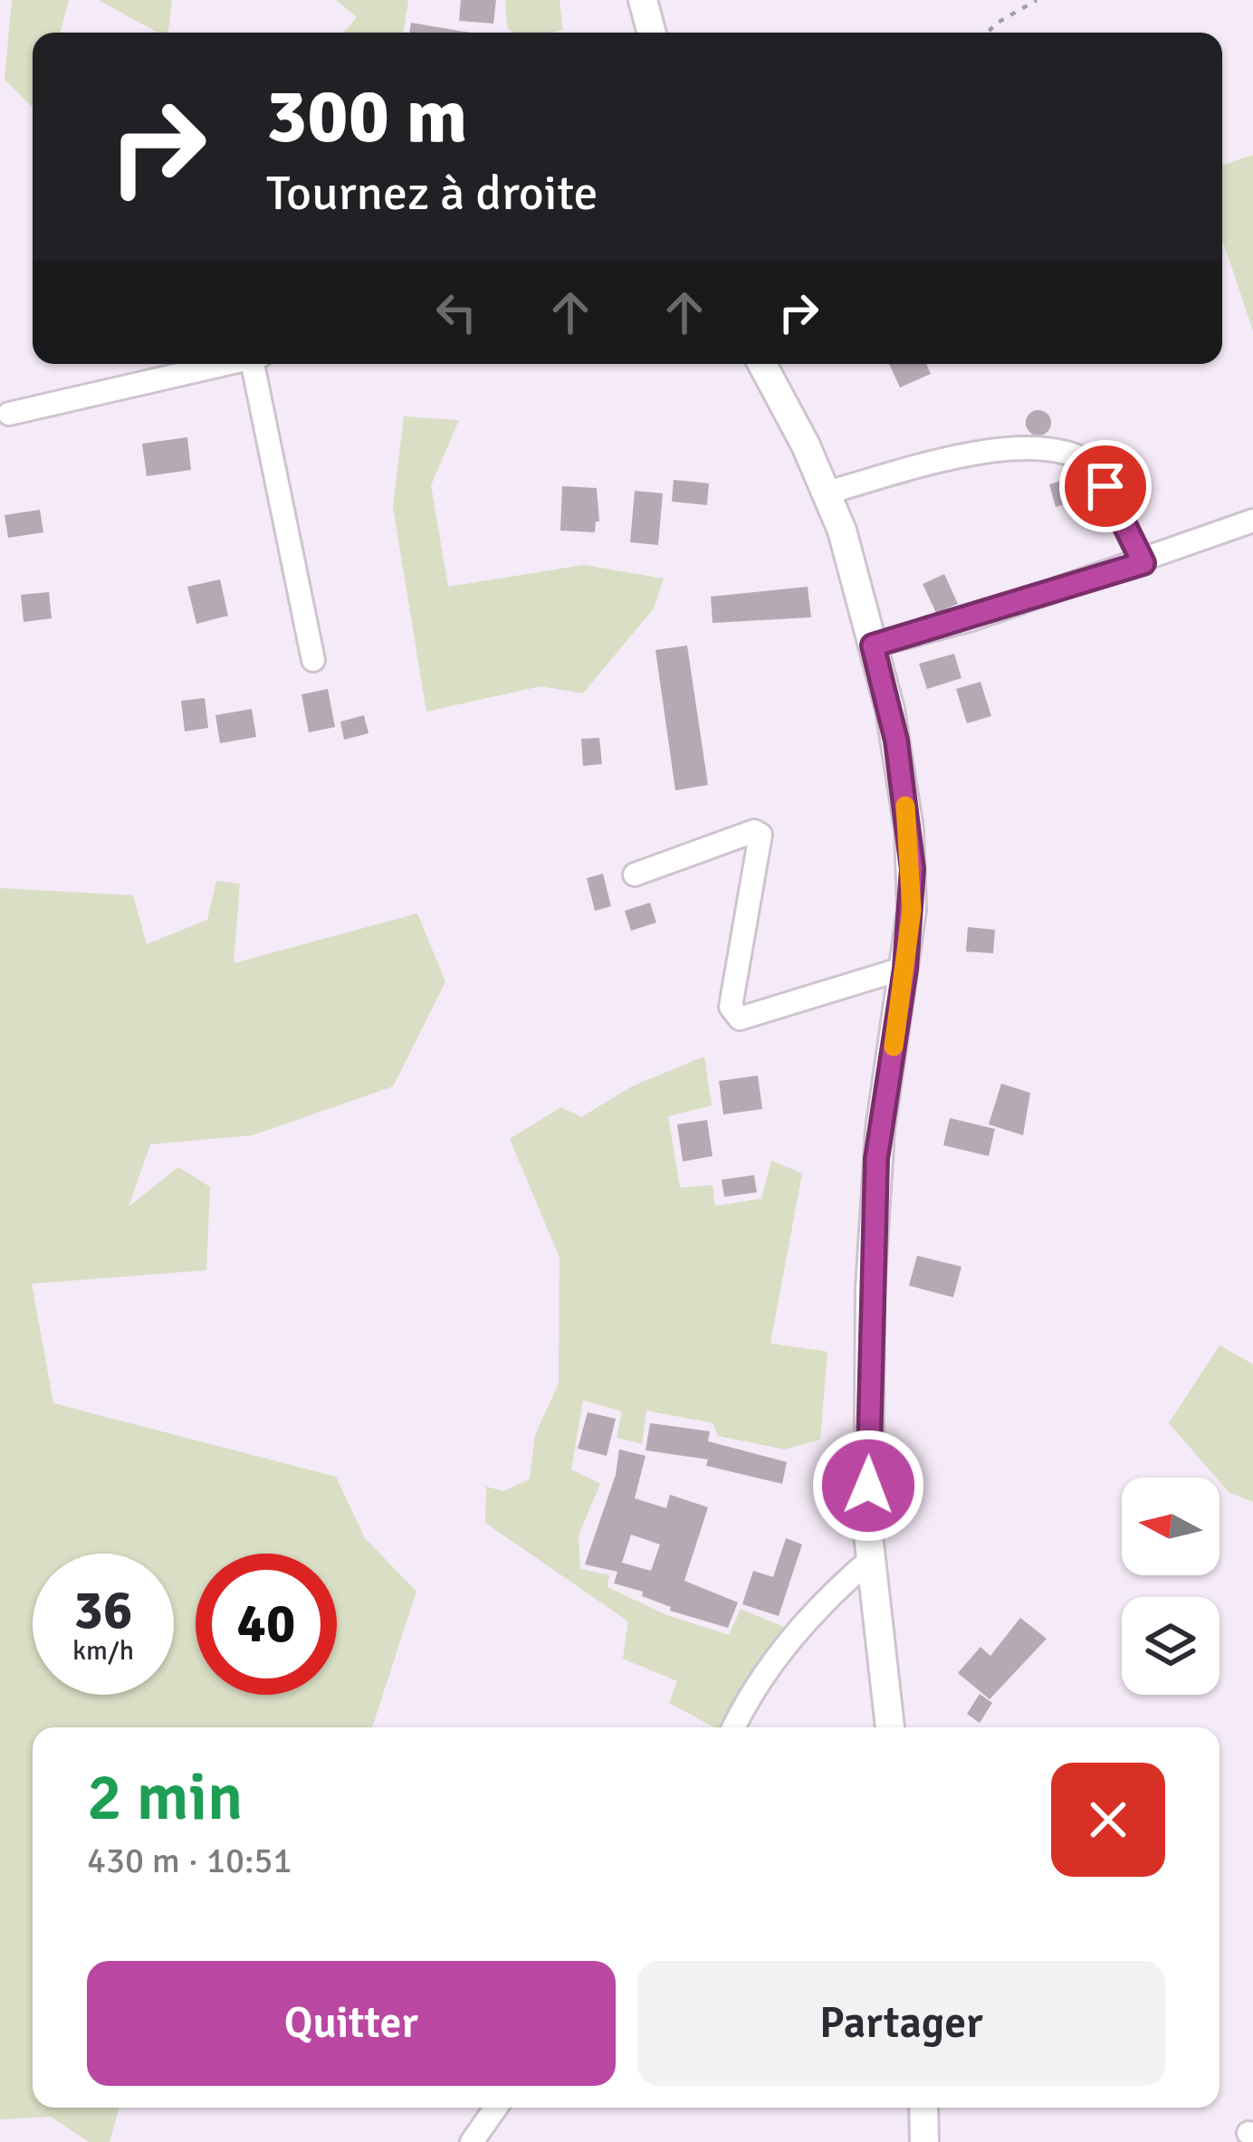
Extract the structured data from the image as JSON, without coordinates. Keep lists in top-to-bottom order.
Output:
{
  "north": "left",
  "page": {
    "turn": ["300 m", "Tournez à droite"],
    "speed": "36 km/h",
    "limit": "40",
    "heading": ["2 min", "430 m · 10:51"],
    "buttons": ["Quitter", "Partager"]
  }
}
